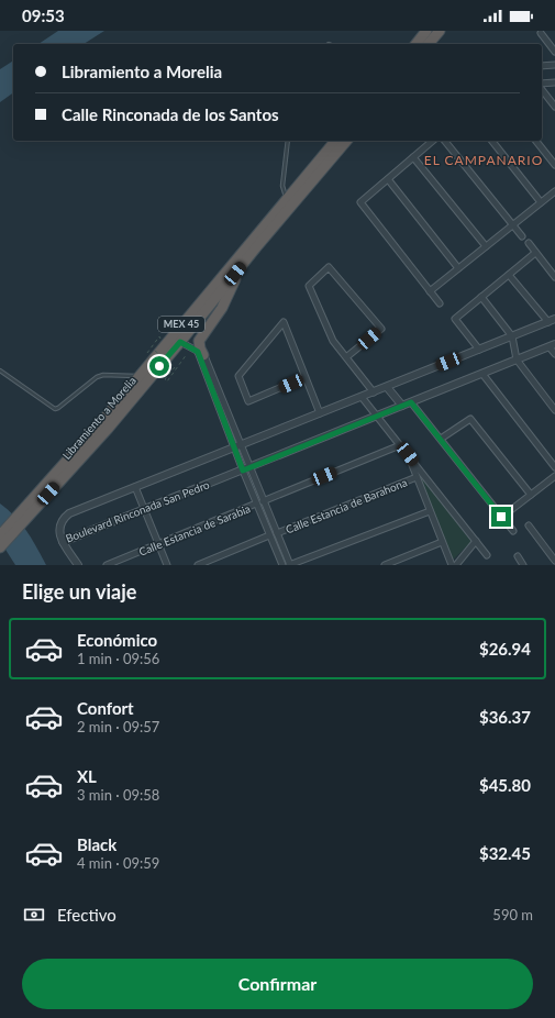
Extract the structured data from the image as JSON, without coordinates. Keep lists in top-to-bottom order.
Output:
{
  "streets": {
    "highway": ["MEX 45", "Libramiento a Morelia"],
    "street": ["Calle Estancia de Barahona", "Boulevard Rinconada San Pedro", "Calle Estancia de Sarabia"]
  },
  "districts": ["EL CAMPANARIO"],
  "page": {
    "status": "09:53",
    "banner": ["Libramiento a Morelia", "Calle Rinconada de los Santos"],
    "heading": "Elige un viaje",
    "list": [
      {
        "name": "Económico",
        "note": "1 min · 09:56",
        "value": "$26.94"
      },
      {
        "name": "Confort",
        "note": "2 min · 09:57",
        "value": "$36.37"
      },
      {
        "name": "XL",
        "note": "3 min · 09:58",
        "value": "$45.80"
      },
      {
        "name": "Black",
        "note": "4 min · 09:59",
        "value": "$32.45"
      }
    ],
    "pay": ["Efectivo", "590 m"],
    "buttons": "Confirmar"
  }
}
